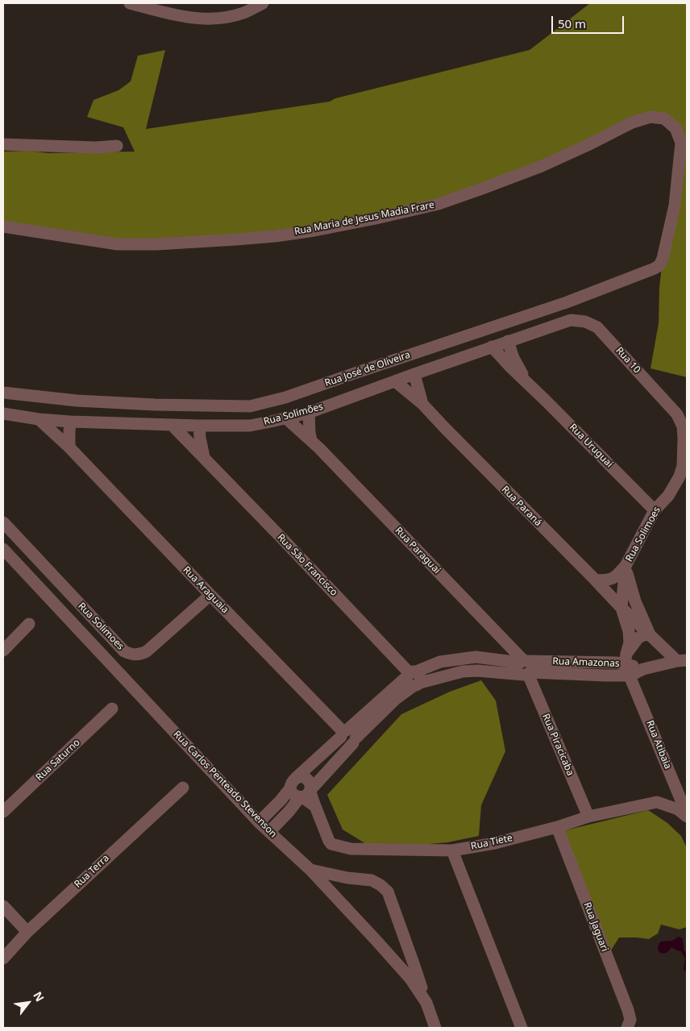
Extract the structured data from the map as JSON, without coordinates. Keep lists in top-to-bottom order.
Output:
{
  "streets": {
    "street": [
      "Rua Maria de Jesus Madia Frare",
      "Rua 10",
      "Rua José de Oliveira",
      "Rua Solimões",
      "Rua Uruguai",
      "Rua Paraná",
      "Rua Solimoes",
      "Rua Paraguai",
      "Rua São Francisco",
      "Rua Araguaia",
      "Rua Amazonas",
      "Rua Piracicaba",
      "Rua Atibaia",
      "Rua Saturno",
      "Rua Carlos Penteado Stevenson",
      "Rua Tiete",
      "Rua Terra",
      "Rua Jaguari"
    ]
  },
  "crossings": [
    ["Rua Maria de Jesus Madia Frare", "Rua José de Oliveira"],
    ["Rua 10", "Rua Solimões"],
    ["Rua 10", "Rua Solimoes"],
    ["Rua Solimões", "Rua Uruguai"],
    ["Rua Solimões", "Rua Paraná"],
    ["Rua Solimões", "Rua Paraguai"],
    ["Rua Solimões", "Rua São Francisco"],
    ["Rua Solimões", "Rua Araguaia"],
    ["Rua Uruguai", "Rua Solimoes"],
    ["Rua Paraná", "Rua Solimoes"],
    ["Rua Paraná", "Rua Amazonas"],
    ["Rua Paraná", "Rua Atibaia"],
    ["Rua Solimoes", "Rua Araguaia"],
    ["Rua Paraguai", "Rua Amazonas"],
    ["Rua Paraguai", "Rua Piracicaba"],
    ["Rua São Francisco", "Rua Amazonas"],
    ["Rua Araguaia", "Rua Amazonas"],
    ["Rua Amazonas", "Rua Piracicaba"],
    ["Rua Amazonas", "Rua Atibaia"],
    ["Rua Amazonas", "Rua Carlos Penteado Stevenson"],
    ["Rua Amazonas", "Rua Tiete"],
    ["Rua Piracicaba", "Rua Tiete"],
    ["Rua Atibaia", "Rua Tiete"],
    ["Rua Tiete", "Rua Jaguari"]
  ],
  "scale_bar": "50 m",
  "north": "top right"
}
